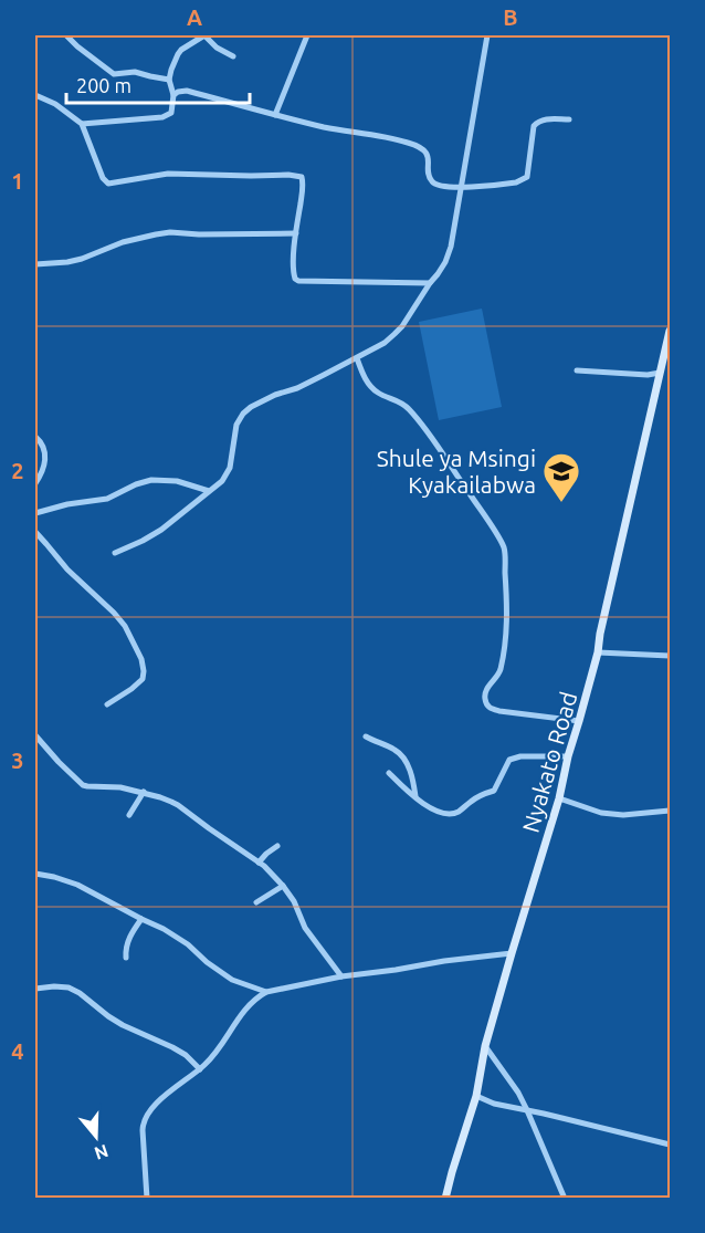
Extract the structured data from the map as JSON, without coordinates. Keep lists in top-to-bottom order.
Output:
{
  "streets": {
    "street": ["Nyakato Road"]
  },
  "places": {
    "school or university": ["Shule ya Msingi Kyakailabwa"]
  },
  "scale_bar": "200 m",
  "north": "bottom",
  "grid": {
    "columns": ["A", "B"],
    "rows": [
      "1",
      "2",
      "3",
      "4"
    ]
  }
}
